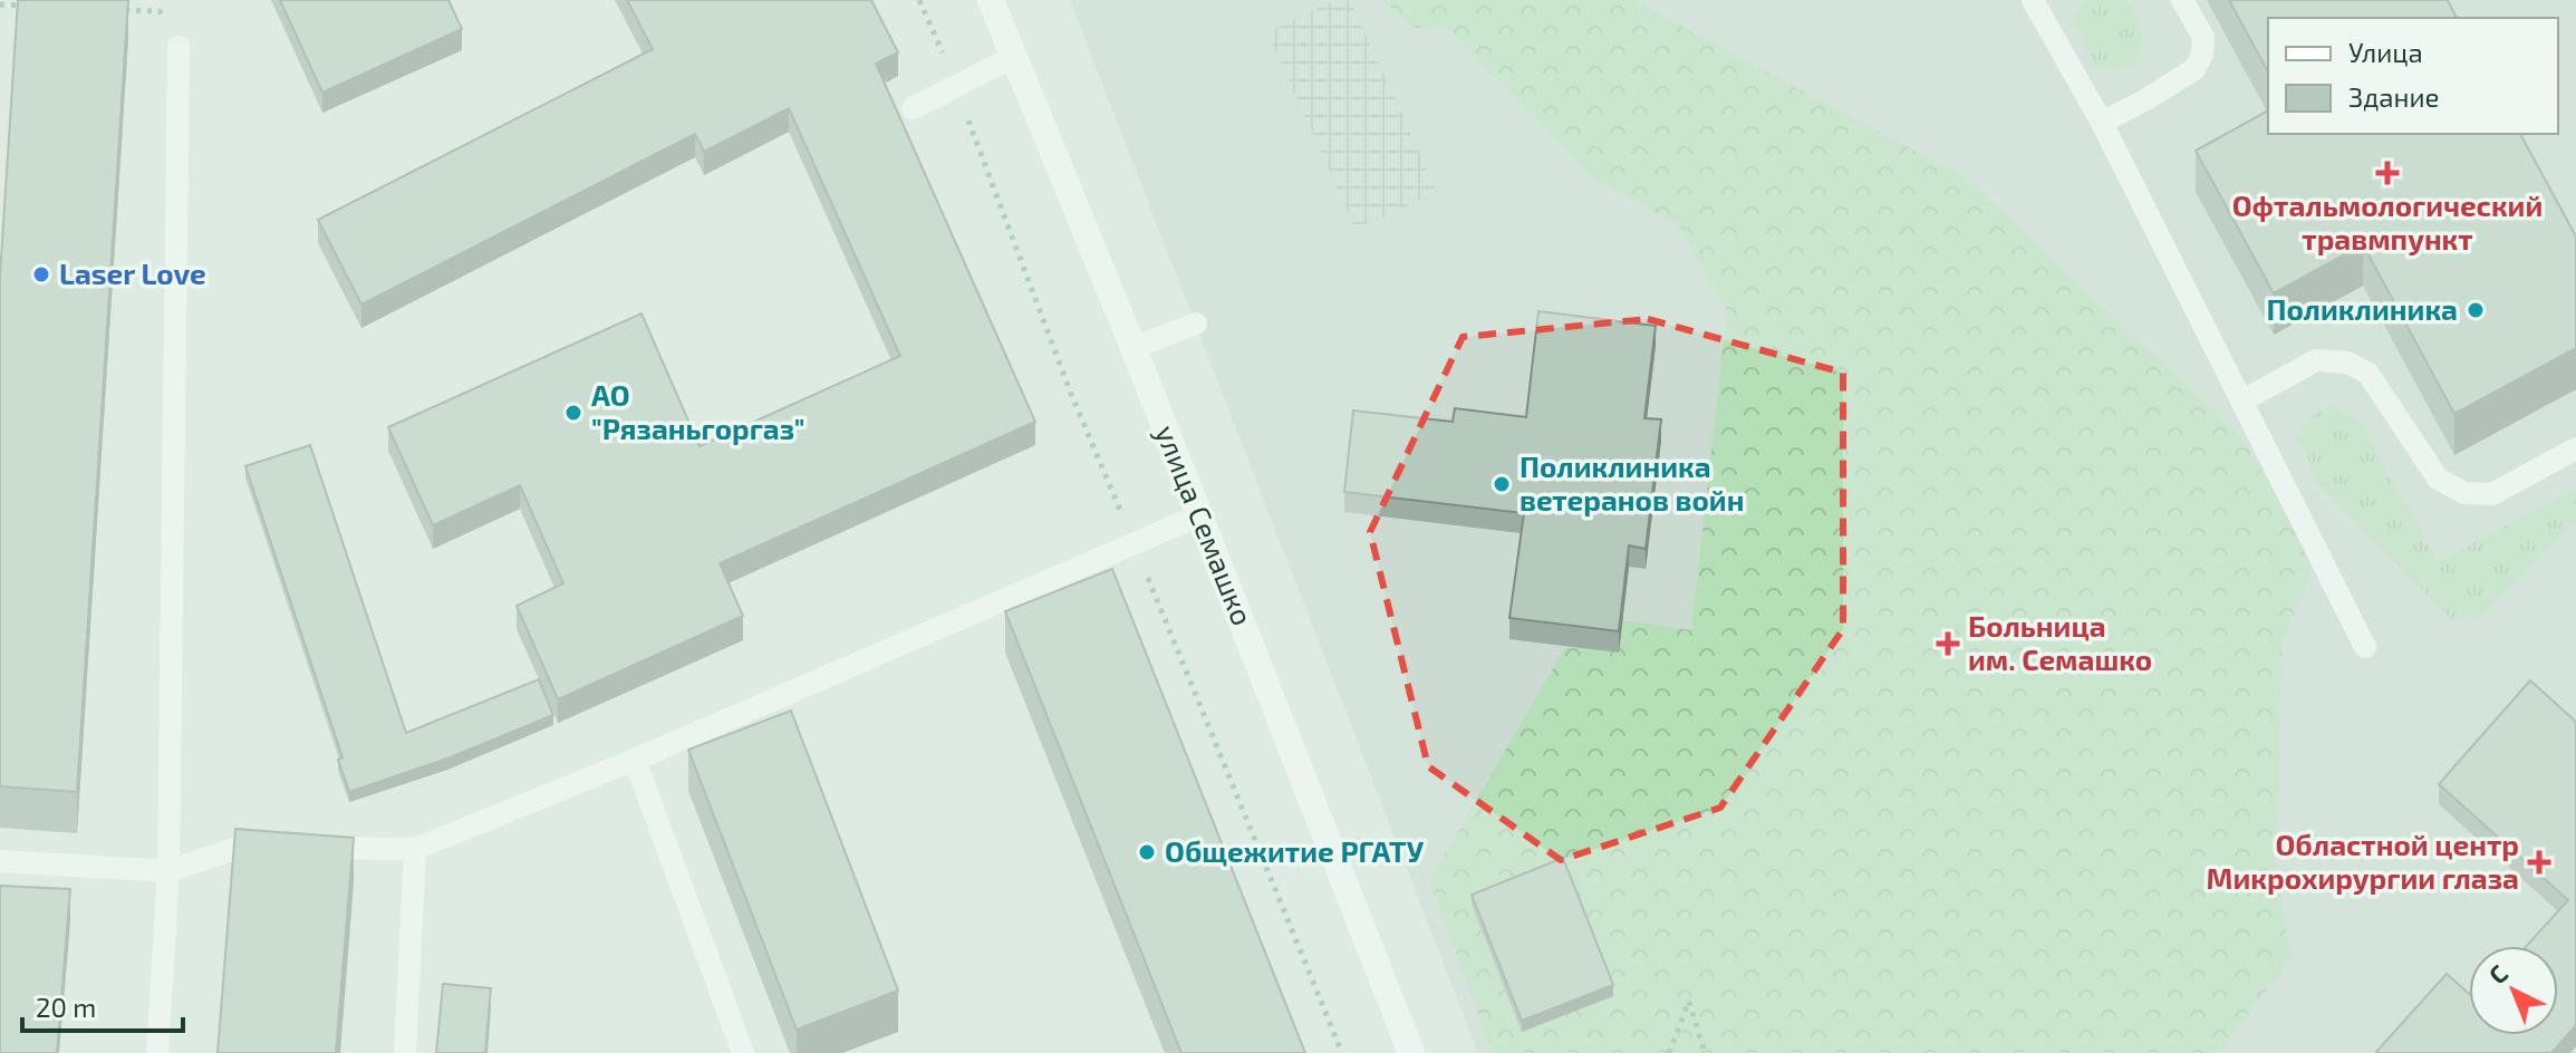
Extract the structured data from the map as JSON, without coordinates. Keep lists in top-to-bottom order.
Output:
{
  "streets": {
    "street": ["улица Семашко"]
  },
  "places": {
    "health": ["Офтальмологический травмпункт", "Больница им. Семашко", "Областной центр Микрохирургии глаза"],
    "other": [
      "Laser Love",
      "Поликлиника",
      "АО \"Рязаньгоргаз\"",
      "Поликлиника ветеранов войн",
      "Общежитие РГАТУ"
    ]
  },
  "legend": ["Улица", "Здание"],
  "scale_bar": "20 m",
  "north": "top left"
}
